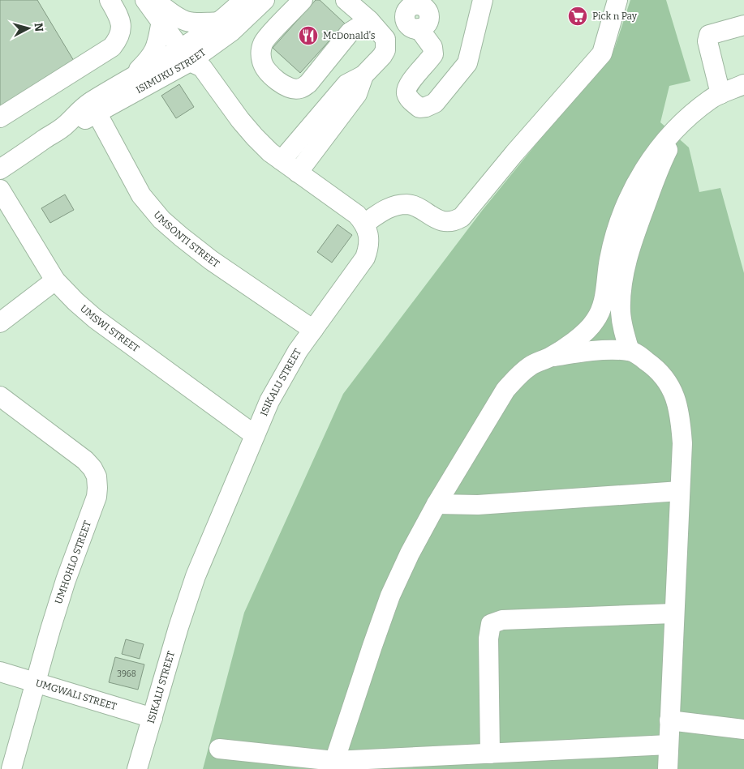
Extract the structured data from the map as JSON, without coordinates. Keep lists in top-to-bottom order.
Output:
{
  "streets": {
    "street": [
      "ISIMUKU STREET",
      "UMSONTI STREET",
      "UMSWI STREET",
      "ISIKALU STREET",
      "UMHOHLO STREET",
      "UMGWALI STREET"
    ]
  },
  "crossings": [
    ["ISIMUKU STREET", "UMSONTI STREET"],
    ["UMSONTI STREET", "ISIKALU STREET"],
    ["UMSWI STREET", "ISIKALU STREET"],
    ["ISIKALU STREET", "UMGWALI STREET"],
    ["UMHOHLO STREET", "UMGWALI STREET"]
  ],
  "places": {
    "supermarket": ["Pick n Pay"],
    "restaurant": ["McDonald's"]
  },
  "house_numbers": ["3968"],
  "north": "right"
}
